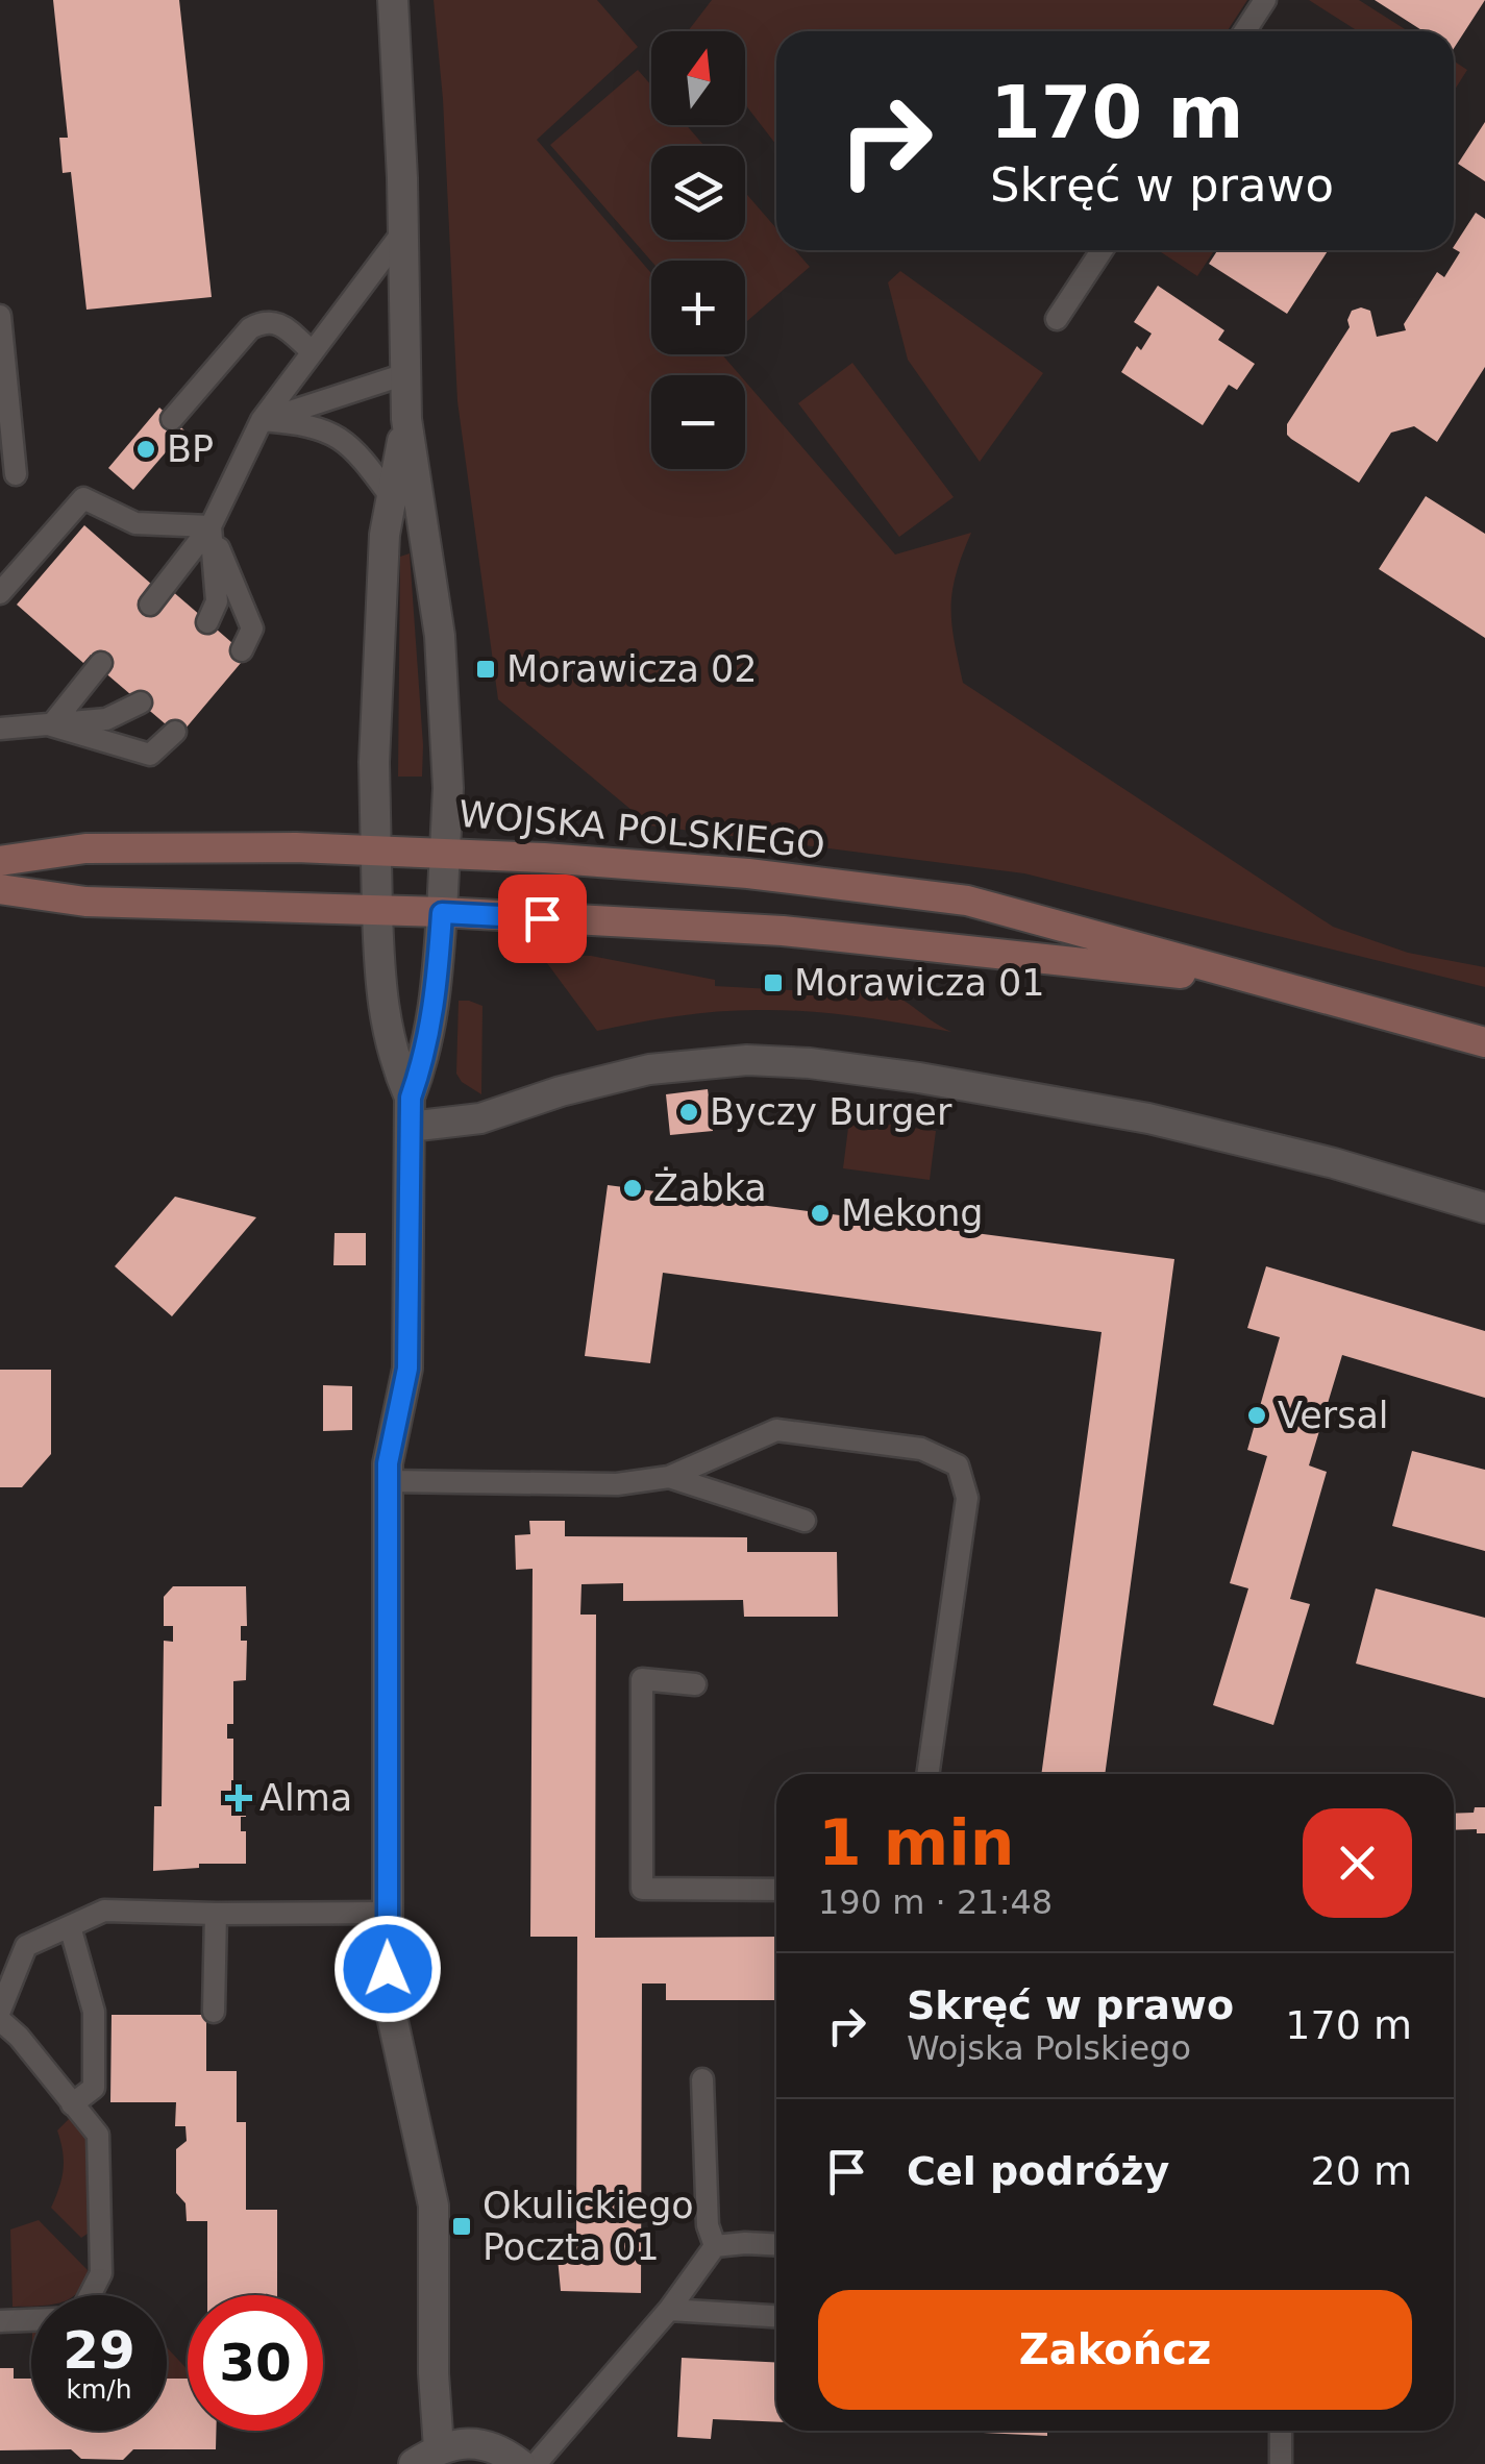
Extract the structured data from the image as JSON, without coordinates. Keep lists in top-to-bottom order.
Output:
{
  "streets": {
    "main road": ["WOJSKA POLSKIEGO"]
  },
  "places": {
    "other": [
      "BP",
      "Byczy Burger",
      "Żabka",
      "Mekong",
      "Versal"
    ],
    "transit": ["Morawicza 02", "Morawicza 01", "Okulickiego Poczta 01"],
    "health": ["Alma"]
  },
  "north": "top",
  "page": {
    "map_buttons": ["+", "−"],
    "turn": ["170 m", "Skręć w prawo"],
    "heading": ["1 min", "190 m · 21:48"],
    "list": [
      {
        "name": "Skręć w prawo",
        "note": "Wojska Polskiego",
        "value": "170 m"
      },
      {
        "name": "Cel podróży",
        "value": "20 m"
      }
    ],
    "buttons": "Zakończ",
    "speed": "29 km/h",
    "limit": "30"
  }
}
